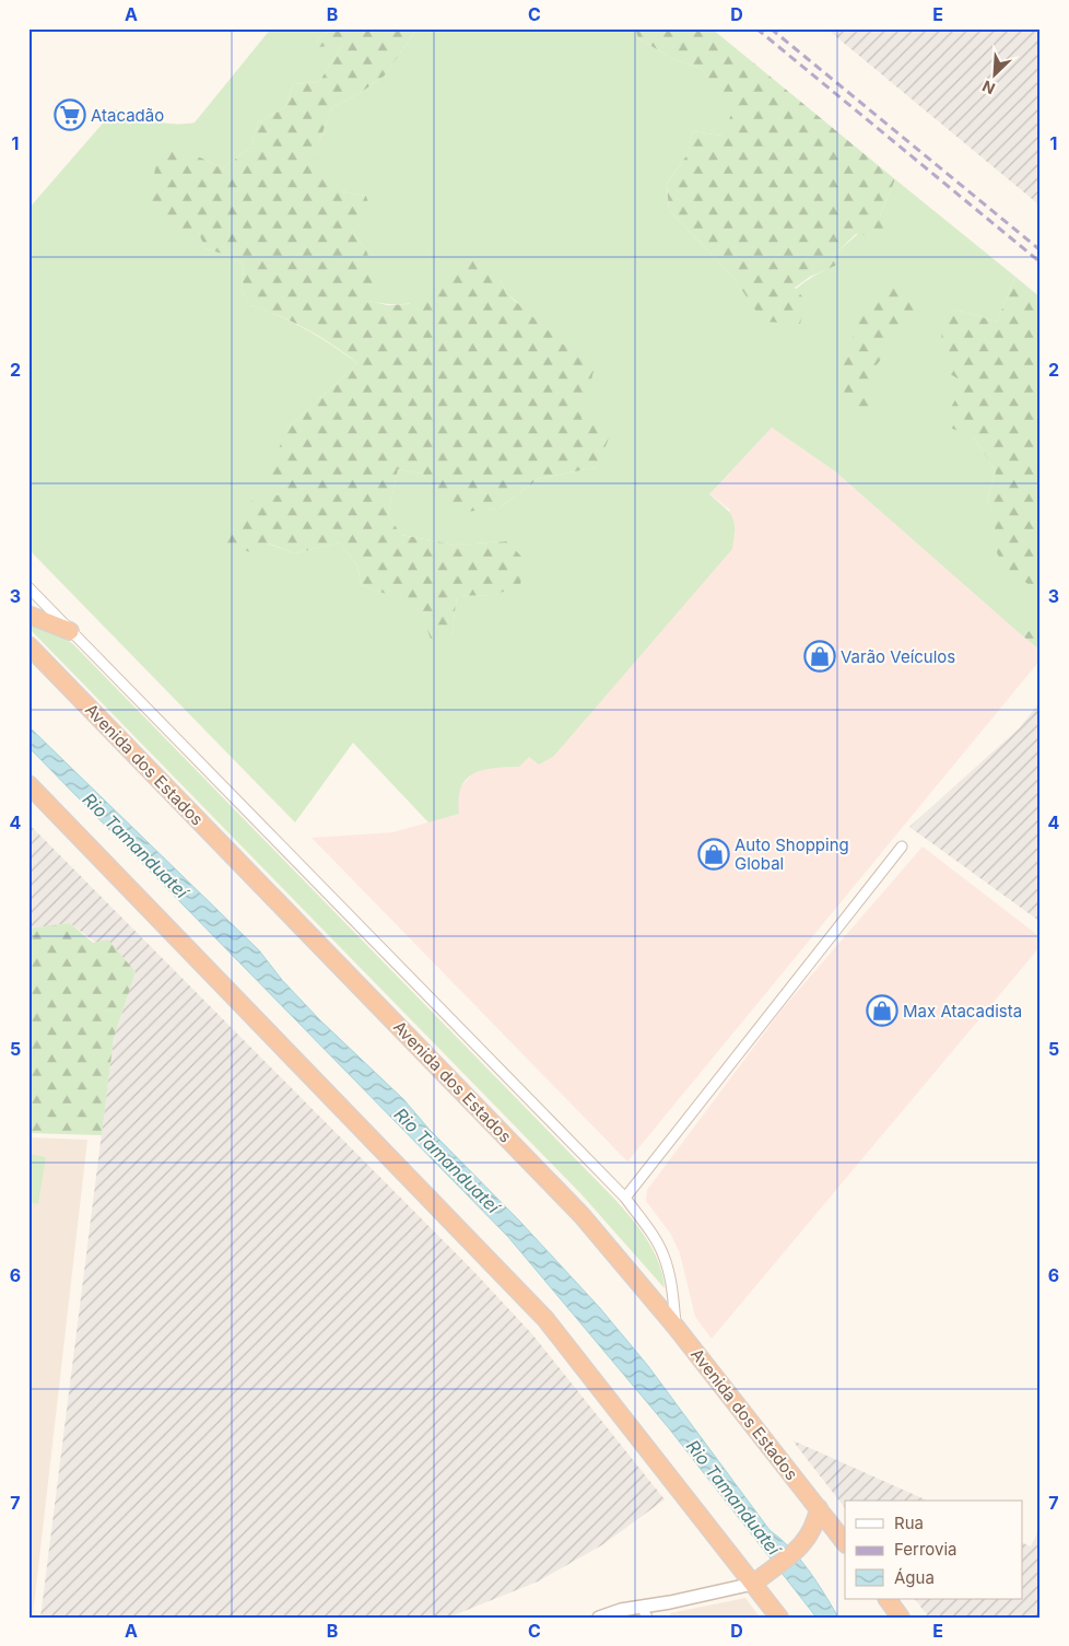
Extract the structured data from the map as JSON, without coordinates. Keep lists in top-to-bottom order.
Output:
{
  "streets": {
    "highway": ["Avenida dos Estados"]
  },
  "water": ["Rio Tamanduateí"],
  "places": {
    "supermarket": ["Atacadão"],
    "shop": ["Varão Veículos", "Auto Shopping Global", "Max Atacadista"]
  },
  "legend": ["Rua", "Ferrovia", "Água"],
  "north": "bottom left",
  "grid": {
    "columns": [
      "A",
      "B",
      "C",
      "D",
      "E"
    ],
    "rows": [
      "1",
      "2",
      "3",
      "4",
      "5",
      "6",
      "7"
    ]
  }
}
